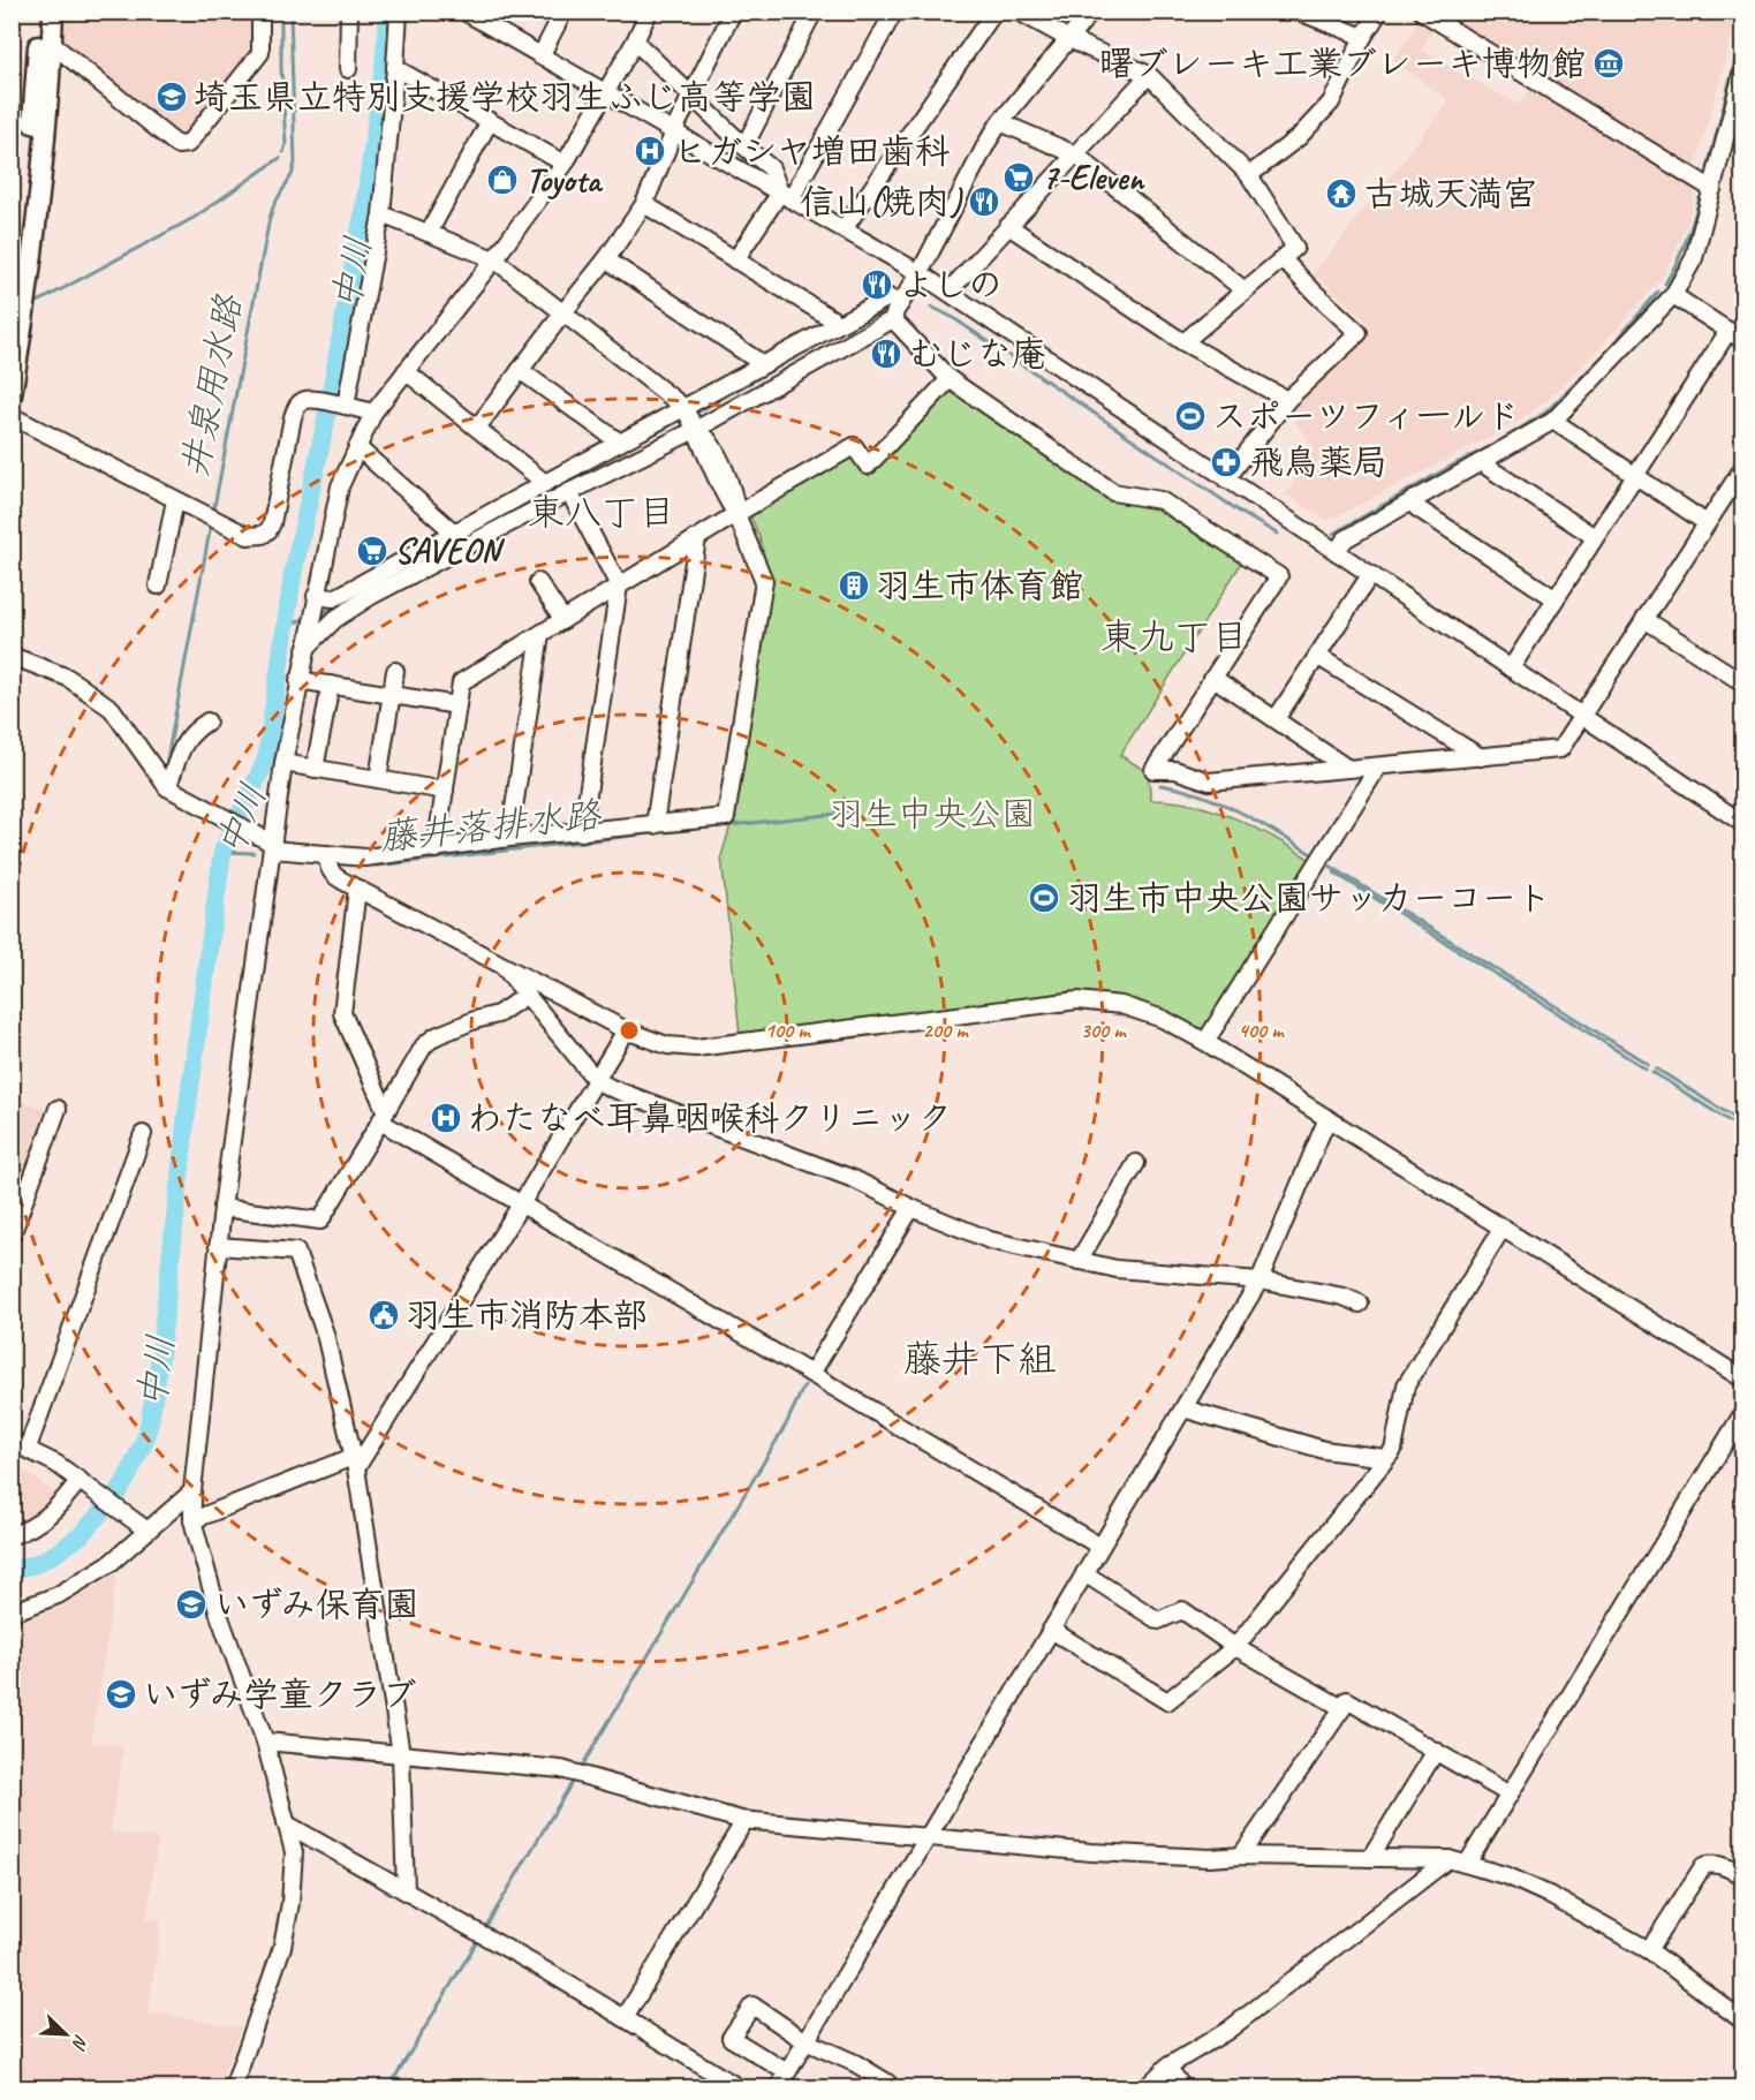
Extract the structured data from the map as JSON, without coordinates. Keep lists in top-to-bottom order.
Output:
{
  "districts": ["東八丁目", "東九丁目", "藤井下組"],
  "water": ["中川", "井泉用水路", "藤井落排水路"],
  "parks": ["羽生中央公園"],
  "places": {
    "museum": ["曙ブレーキ工業ブレーキ博物館"],
    "school or university": ["埼玉県立特別支援学校羽生ふじ高等学園", "いずみ保育園", "いずみ学童クラブ"],
    "hospital": ["ヒガシヤ増田歯科", "わたなべ耳鼻咽喉科クリニック"],
    "supermarket": ["7-Eleven", "SAVEON"],
    "shop": ["Toyota"],
    "temple": ["古城天満宮"],
    "restaurant": ["信山(焼肉)", "よしの", "むじな庵"],
    "sports": ["スポーツフィ一ルド", "羽生市中央公園サッカーコート"],
    "pharmacy": ["飛鳥薬局"],
    "building": ["羽生市体育館"],
    "public building": ["羽生市消防本部"]
  },
  "north": "bottom right",
  "rings": [
    "100 m",
    "200 m",
    "300 m",
    "400 m"
  ]
}
